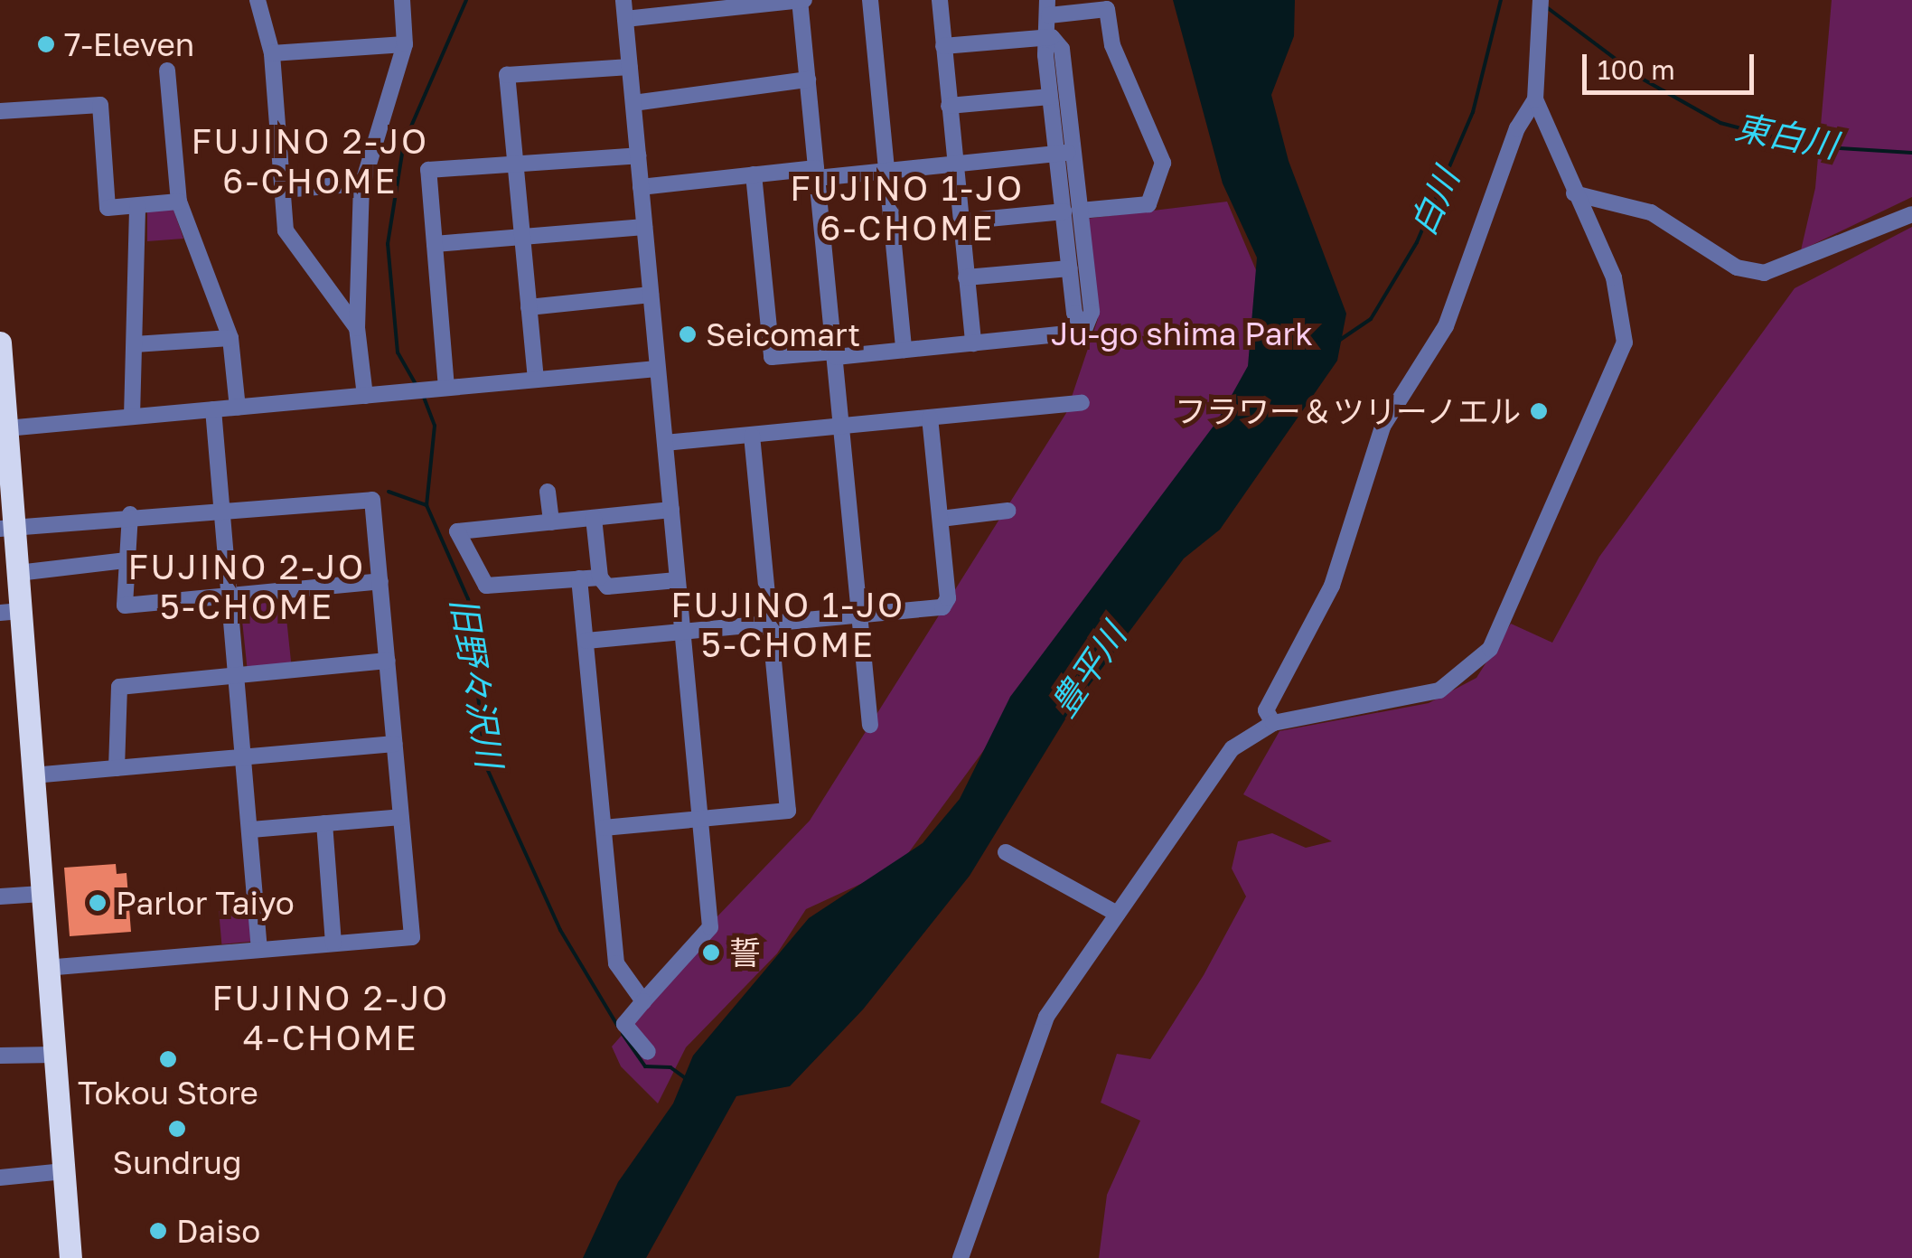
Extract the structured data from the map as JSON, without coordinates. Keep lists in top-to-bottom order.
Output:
{
  "districts": [
    "FUJINO 2-JO 6-CHOME",
    "FUJINO 1-JO 6-CHOME",
    "FUJINO 2-JO 5-CHOME",
    "FUJINO 1-JO 5-CHOME",
    "FUJINO 2-JO 4-CHOME"
  ],
  "water": [
    "東白川",
    "白川",
    "豊平川",
    "旧野々沢川"
  ],
  "parks": ["Ju-go shima Park"],
  "places": [
    "7-Eleven",
    "Seicomart",
    "フラワー＆ツリーノエル",
    "Parlor Taiyo",
    "誓",
    "Tokou Store",
    "Sundrug",
    "Daiso"
  ],
  "scale_bar": "100 m"
}
